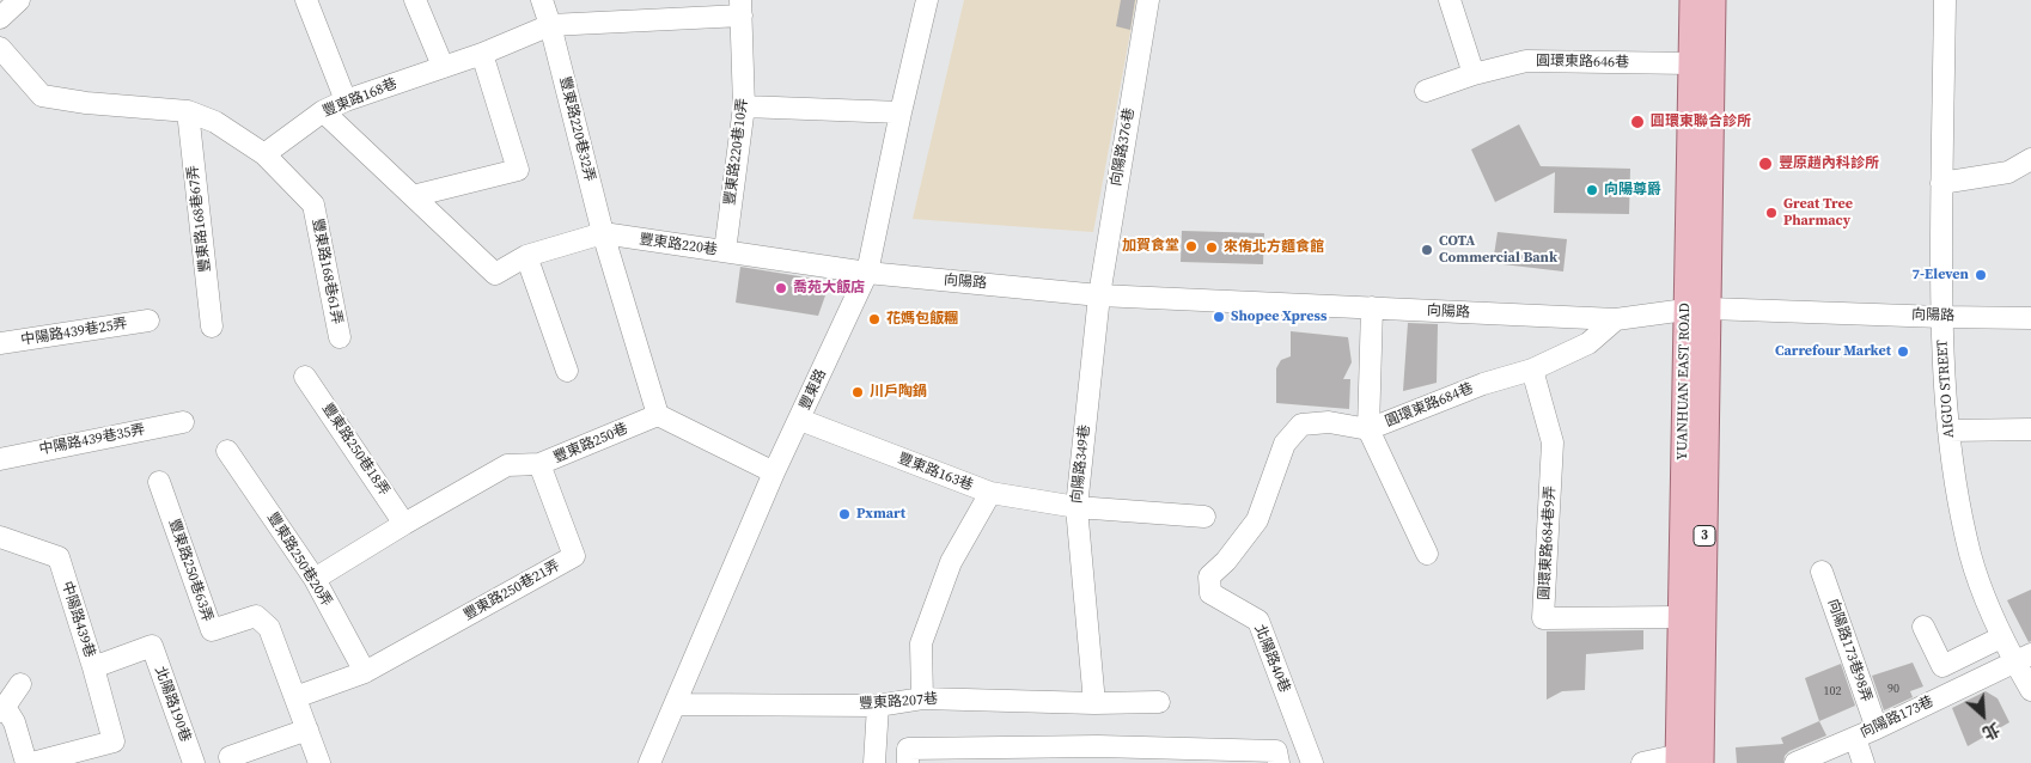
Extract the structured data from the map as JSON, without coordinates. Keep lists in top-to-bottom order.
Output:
{
  "streets": {
    "main road": ["YUANHUAN EAST ROAD", "3"],
    "street": [
      "圓環東路646巷",
      "豐東路168巷",
      "豐東路220巷32弄",
      "向陽路376巷",
      "豐東路220巷10弄",
      "豐東路168巷67弄",
      "豐東路220巷",
      "豐東路168巷61弄",
      "向陽路",
      "中陽路439巷25弄",
      "AIGUO STREET",
      "豐東路",
      "圓環東路684巷",
      "中陽路439巷35弄",
      "豐東路250巷",
      "豐東路250巷18弄",
      "向陽路349巷",
      "豐東路163巷",
      "圓環東路684巷9弄",
      "豐東路250巷20弄",
      "豐東路250巷63弄",
      "豐東路250巷21弄",
      "中陽路439巷",
      "向陽路173巷98弄",
      "北陽路40巷",
      "豐東路207巷",
      "北陽路190巷",
      "向陽路173巷"
    ]
  },
  "crossings": [
    ["圓環東路646巷", "YUANHUAN EAST ROAD"],
    ["豐東路168巷", "豐東路220巷32弄"],
    ["豐東路168巷", "豐東路220巷10弄"],
    ["豐東路168巷", "豐東路168巷61弄"],
    ["豐東路220巷32弄", "豐東路220巷"],
    ["豐東路220巷32弄", "豐東路250巷"],
    ["向陽路376巷", "向陽路"],
    ["向陽路376巷", "向陽路349巷"],
    ["豐東路220巷10弄", "豐東路220巷"],
    ["豐東路220巷", "向陽路"],
    ["豐東路220巷", "豐東路"],
    ["向陽路", "YUANHUAN EAST ROAD"],
    ["向陽路", "AIGUO STREET"],
    ["向陽路", "豐東路"],
    ["向陽路", "圓環東路684巷"],
    ["向陽路", "向陽路349巷"],
    ["YUANHUAN EAST ROAD", "圓環東路684巷9弄"],
    ["AIGUO STREET", "向陽路173巷"],
    ["豐東路", "豐東路163巷"],
    ["豐東路", "豐東路207巷"],
    ["圓環東路684巷", "圓環東路684巷9弄"],
    ["圓環東路684巷", "北陽路40巷"],
    ["豐東路250巷", "豐東路250巷18弄"],
    ["豐東路250巷", "豐東路250巷20弄"],
    ["豐東路250巷", "豐東路250巷21弄"],
    ["向陽路349巷", "豐東路163巷"],
    ["向陽路349巷", "豐東路207巷"],
    ["豐東路250巷20弄", "豐東路250巷21弄"],
    ["中陽路439巷", "北陽路190巷"],
    ["向陽路173巷98弄", "向陽路173巷"]
  ],
  "places": [
    "圓環東聯合診所",
    "豐原趙內科診所",
    "向陽尊爵",
    "Great Tree Pharmacy",
    "加賀食堂",
    "來侑北方麵食館",
    "COTA Commercial Bank",
    "7-Eleven",
    "喬苑大飯店",
    "Shopee Xpress",
    "花媽包飯糰",
    "Carrefour Market",
    "川戶陶鍋",
    "Pxmart"
  ],
  "house_numbers": ["90", "102"],
  "north": "bottom right"
}
